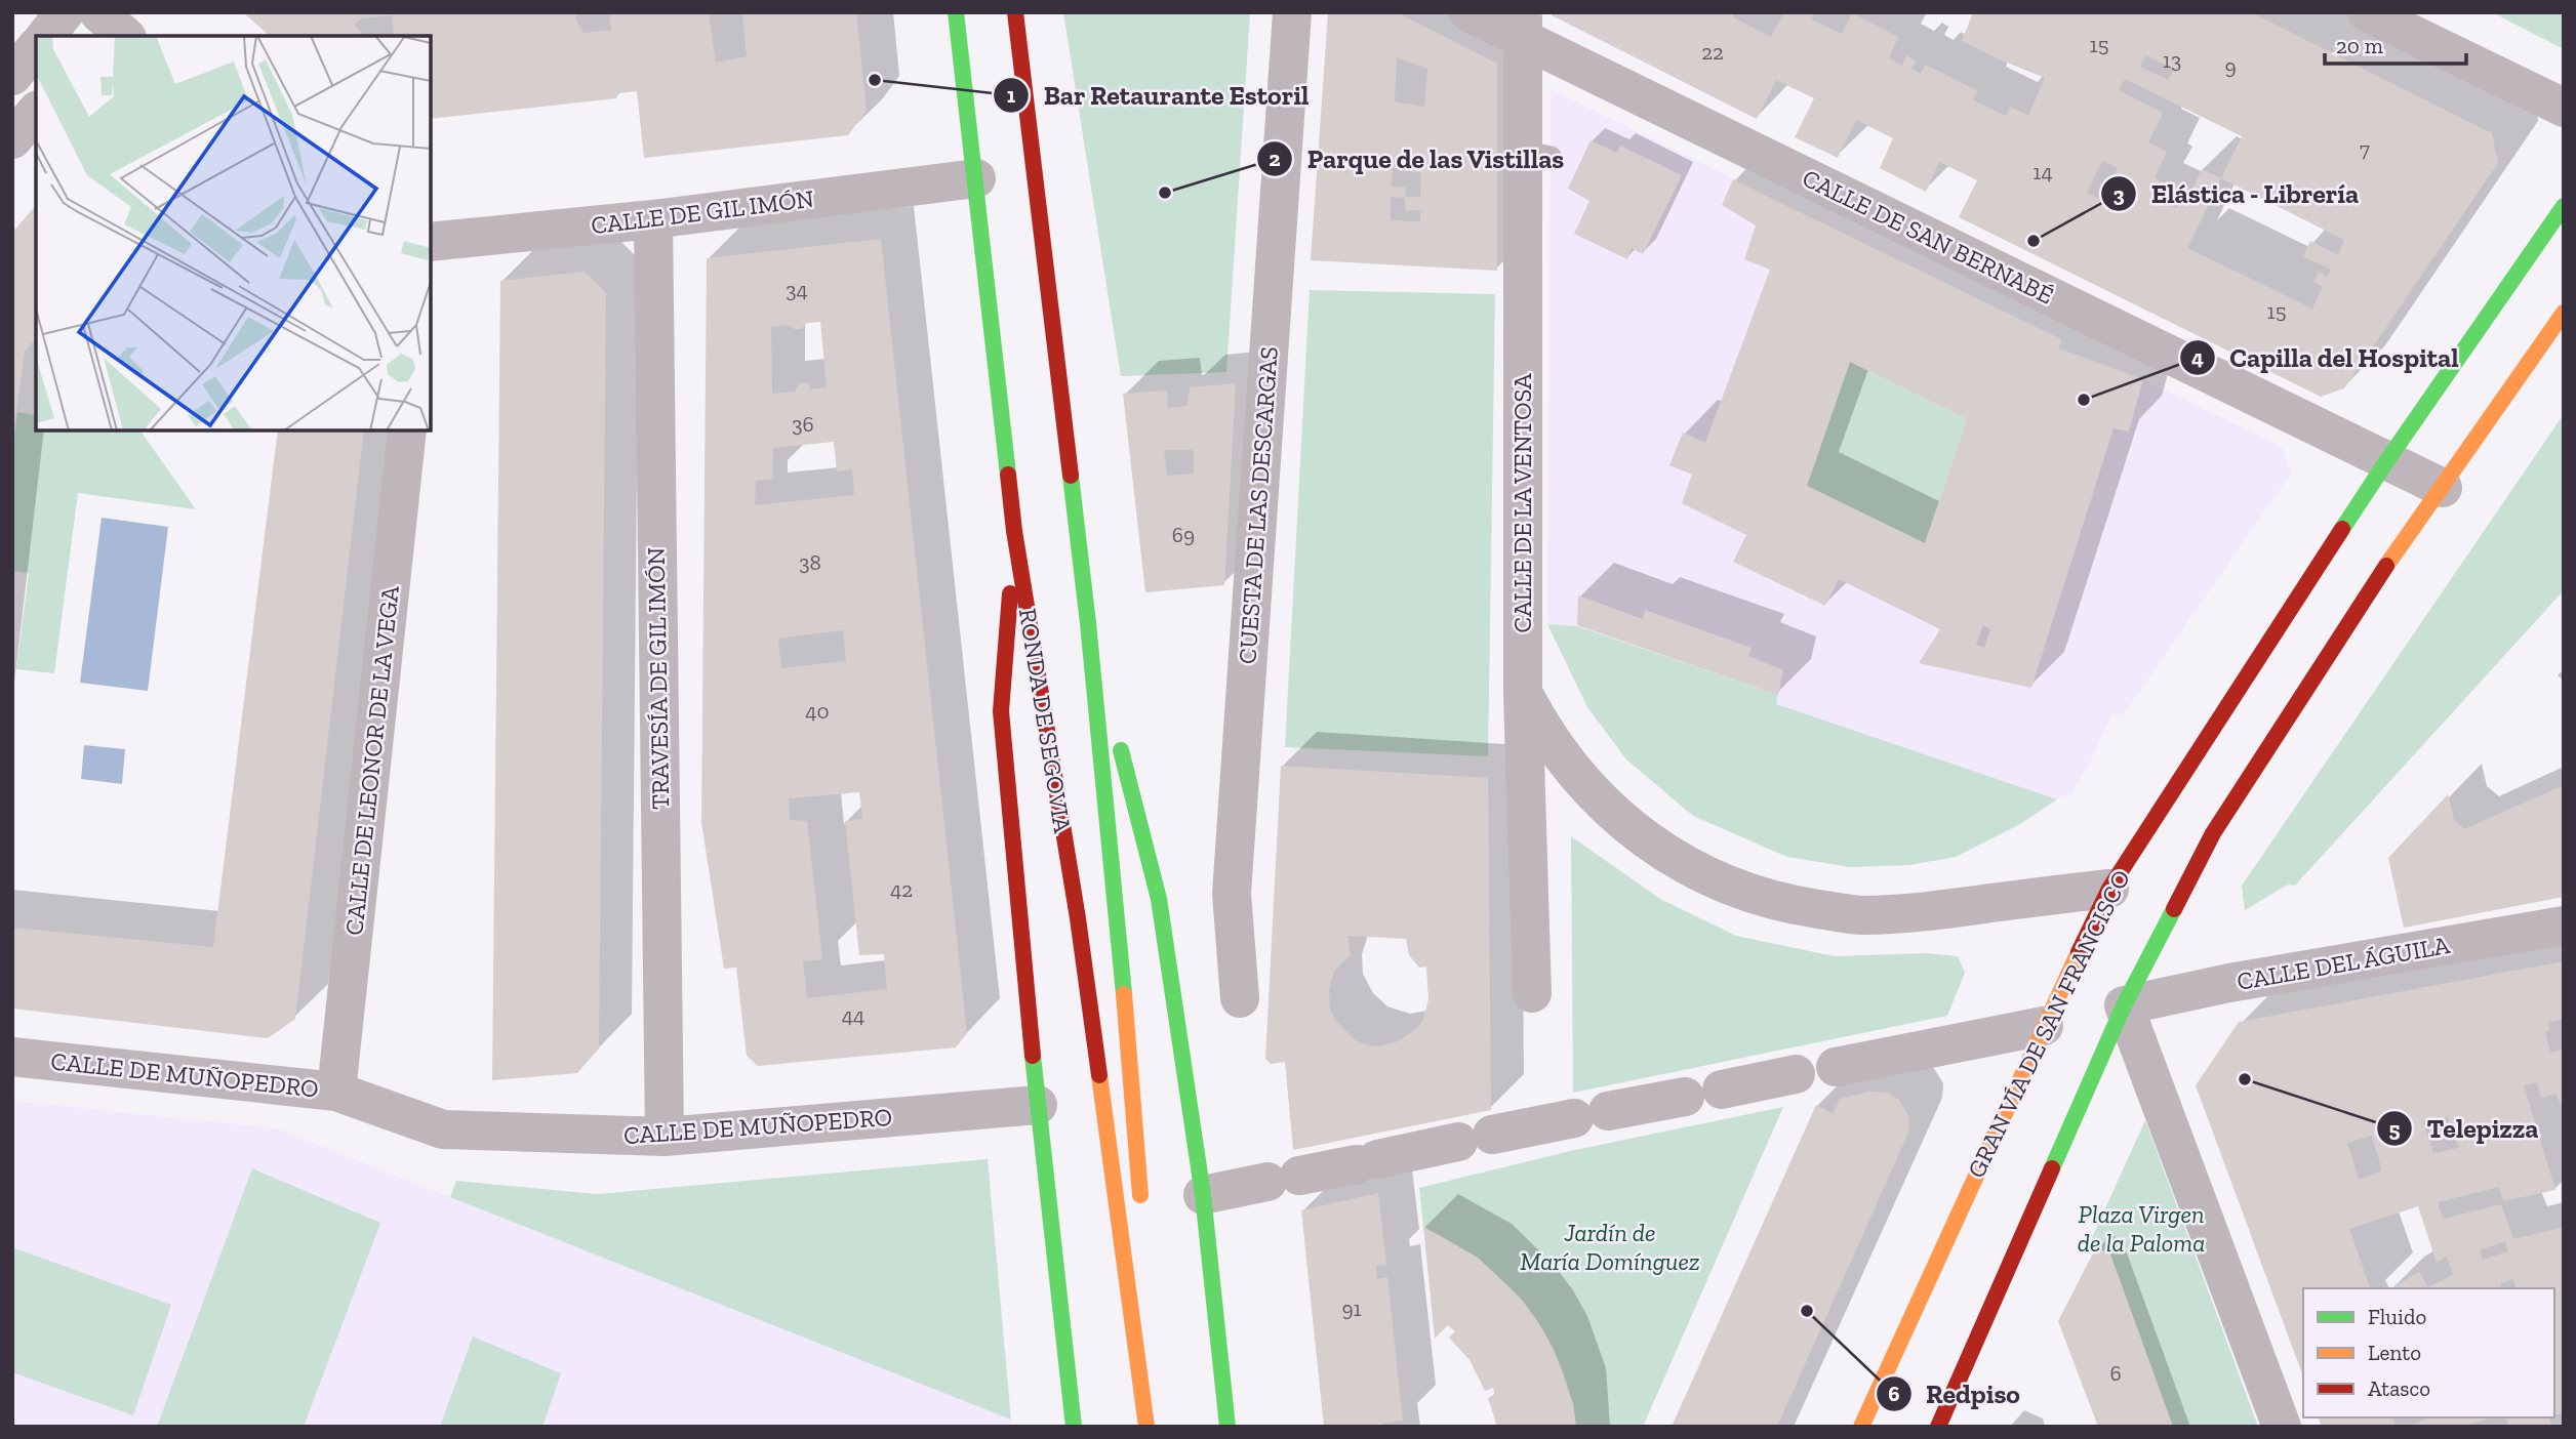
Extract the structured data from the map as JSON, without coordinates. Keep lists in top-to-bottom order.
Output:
{
  "streets": {
    "main road": ["RONDA DE SEGOVIA", "GRAN VÍA DE SAN FRANCISCO"],
    "street": [
      "CALLE DE GIL IMÓN",
      "CALLE DE SAN BERNABÉ",
      "CALLE DE LA VENTOSA",
      "CUESTA DE LAS DESCARGAS",
      "TRAVESÍA DE GIL IMÓN",
      "CALLE DE LEONOR DE LA VEGA",
      "CALLE DEL ÁGUILA",
      "CALLE DE MUÑOPEDRO"
    ]
  },
  "crossings": [
    ["CALLE DE GIL IMÓN", "TRAVESÍA DE GIL IMÓN"],
    ["CALLE DE GIL IMÓN", "RONDA DE SEGOVIA"],
    ["CALLE DE SAN BERNABÉ", "CALLE DE LA VENTOSA"],
    ["CALLE DE SAN BERNABÉ", "GRAN VÍA DE SAN FRANCISCO"],
    ["TRAVESÍA DE GIL IMÓN", "CALLE DE MUÑOPEDRO"],
    ["CALLE DE LEONOR DE LA VEGA", "CALLE DE MUÑOPEDRO"]
  ],
  "parks": ["Plaza Virgen de la Paloma", "Jardín de María Domínguez"],
  "places": [
    "Bar Retaurante Estoril",
    "Parque de las Vistillas",
    "Elástica - Librería",
    "Capilla del Hospital",
    "Telepizza",
    "Redpiso"
  ],
  "house_numbers": [
    "15",
    "22",
    "13",
    "9",
    "7",
    "14",
    "34",
    "15",
    "36",
    "69",
    "38",
    "40",
    "42",
    "44",
    "91",
    "6"
  ],
  "legend": ["Fluido", "Lento", "Atasco"],
  "scale_bar": "20 m"
}
